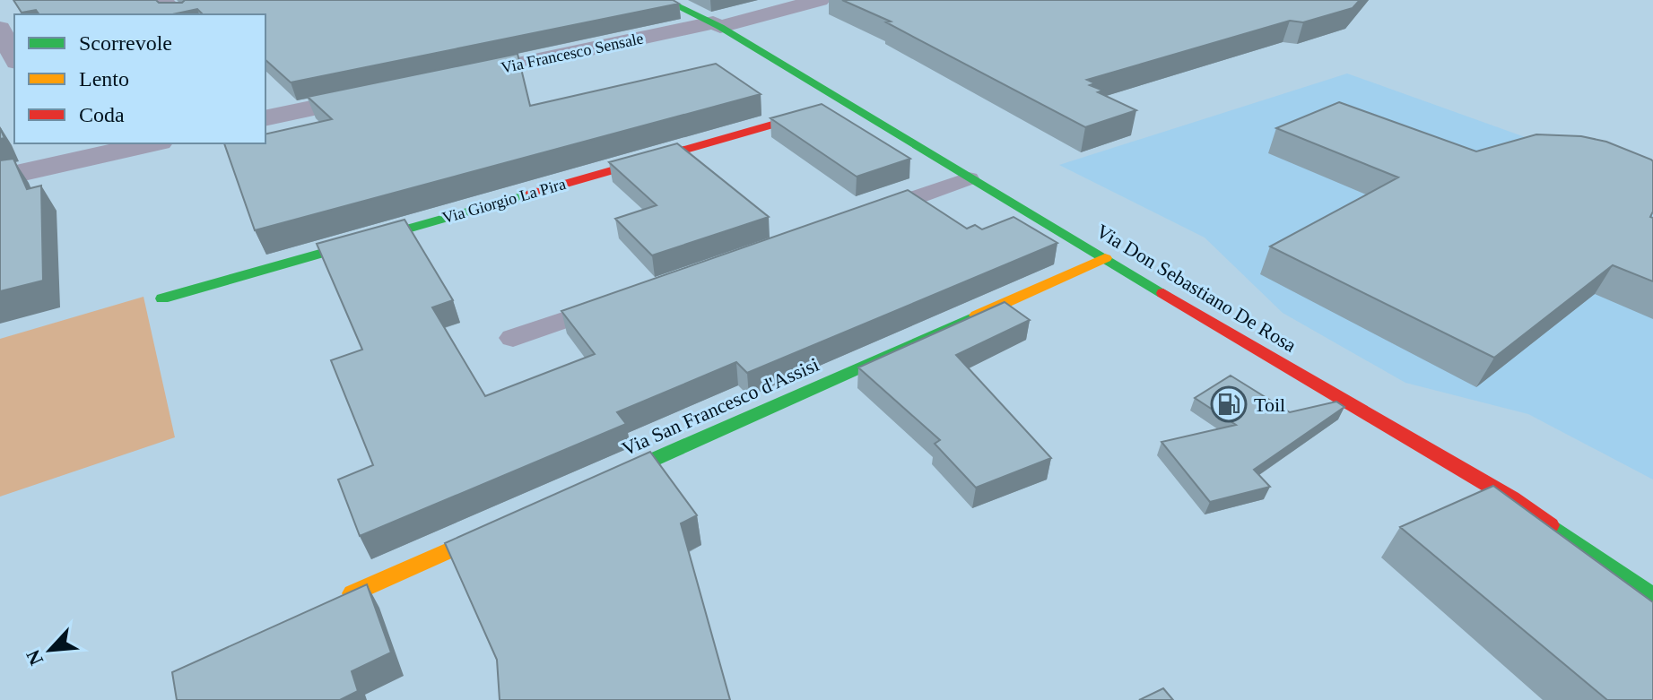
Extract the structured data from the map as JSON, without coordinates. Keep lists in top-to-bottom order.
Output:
{
  "streets": {
    "street": [
      "Via Francesco Sensale",
      "Via Giorgio La Pira",
      "Via Don Sebastiano De Rosa",
      "Via San Francesco d'Assisi"
    ]
  },
  "crossings": [
    ["Via Francesco Sensale", "Via Don Sebastiano De Rosa"],
    ["Via Giorgio La Pira", "Via Don Sebastiano De Rosa"],
    ["Via Don Sebastiano De Rosa", "Via San Francesco d'Assisi"]
  ],
  "places": {
    "fuel station": ["Toil"]
  },
  "legend": ["Scorrevole", "Lento", "Coda"],
  "north": "bottom left"
}
